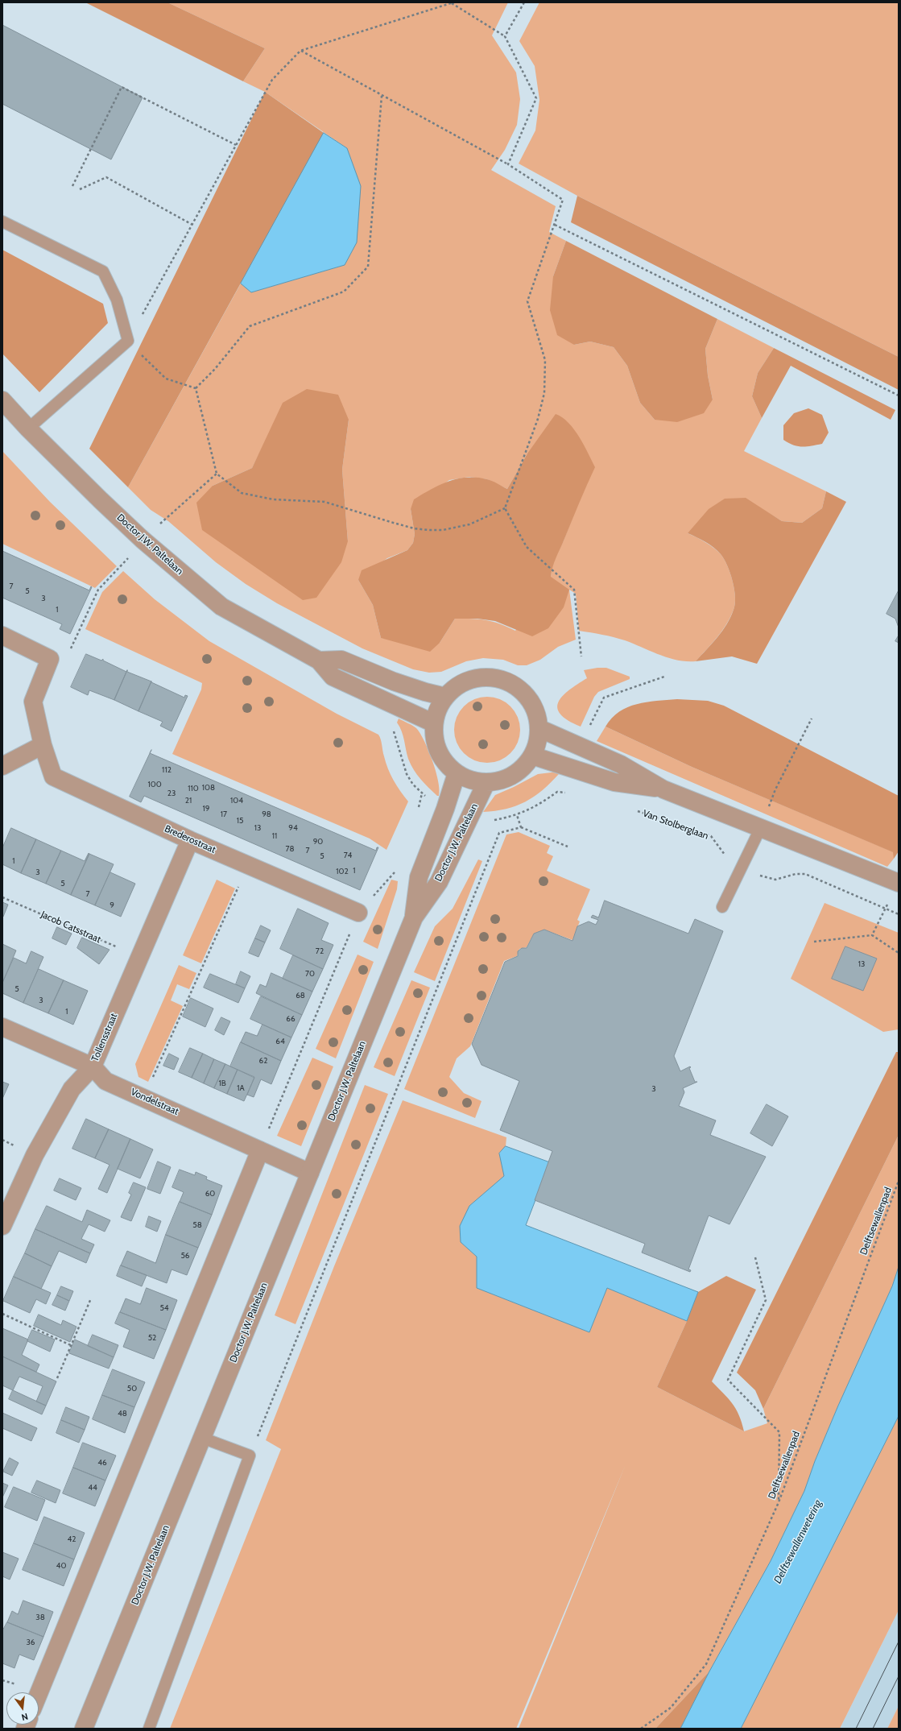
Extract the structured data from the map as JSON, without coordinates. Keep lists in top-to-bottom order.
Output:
{
  "streets": {
    "street": [
      "Doctor J.W. Paltelaan",
      "Brederostraat",
      "Tollensstraat",
      "Vondelstraat"
    ],
    "path": ["Van Stolberglaan", "Jacob Catsstraat", "Delftsewallenpad"]
  },
  "crossings": [
    ["Doctor J.W. Paltelaan", "Vondelstraat"],
    ["Brederostraat", "Tollensstraat"],
    ["Jacob Catsstraat", "Tollensstraat"],
    ["Tollensstraat", "Vondelstraat"]
  ],
  "water": ["Delftsewallenwetering"],
  "house_numbers": [
    "7",
    "5",
    "3",
    "1",
    "112",
    "100",
    "108",
    "110",
    "23",
    "21",
    "104",
    "19",
    "17",
    "98",
    "15",
    "13",
    "94",
    "11",
    "90",
    "78",
    "7",
    "74",
    "5",
    "1",
    "1",
    "102",
    "3",
    "5",
    "7",
    "9",
    "72",
    "13",
    "70",
    "5",
    "68",
    "3",
    "1",
    "66",
    "64",
    "62",
    "1B",
    "1A",
    "3",
    "60",
    "58",
    "56",
    "54",
    "52",
    "50",
    "48",
    "46",
    "44",
    "42",
    "40",
    "38",
    "36"
  ],
  "north": "bottom"
}
